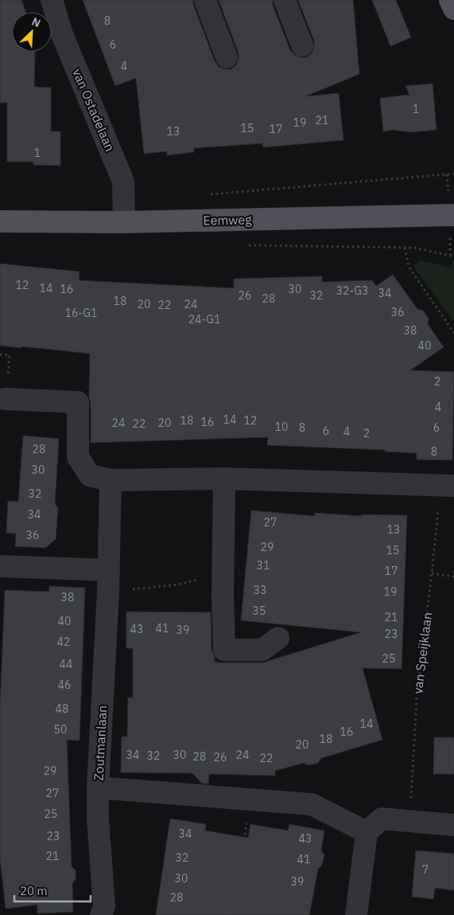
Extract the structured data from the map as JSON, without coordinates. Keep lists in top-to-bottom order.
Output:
{
  "streets": {
    "main road": ["Eemweg"],
    "street": ["van Ostadelaan", "Zoutmanlaan"],
    "path": ["van Speijklaan"]
  },
  "crossings": [
    ["van Ostadelaan", "Eemweg"]
  ],
  "house_numbers": [
    "8",
    "6",
    "4",
    "1",
    "21",
    "19",
    "15",
    "17",
    "13",
    "1",
    "12",
    "14",
    "16",
    "30",
    "32-G3",
    "34",
    "26",
    "32",
    "28",
    "18",
    "20",
    "24",
    "22",
    "36",
    "16-G1",
    "24-G1",
    "38",
    "40",
    "2",
    "4",
    "14",
    "18",
    "12",
    "16",
    "24",
    "20",
    "22",
    "10",
    "8",
    "6",
    "6",
    "4",
    "2",
    "28",
    "8",
    "30",
    "32",
    "34",
    "27",
    "13",
    "36",
    "29",
    "15",
    "31",
    "17",
    "33",
    "19",
    "38",
    "35",
    "21",
    "40",
    "41",
    "43",
    "39",
    "23",
    "42",
    "25",
    "44",
    "46",
    "48",
    "14",
    "50",
    "16",
    "18",
    "20",
    "34",
    "30",
    "24",
    "32",
    "28",
    "26",
    "22",
    "29",
    "27",
    "25",
    "34",
    "23",
    "43",
    "21",
    "32",
    "41",
    "7",
    "30",
    "39",
    "28"
  ],
  "scale_bar": "20 m",
  "north": "top right"
}
